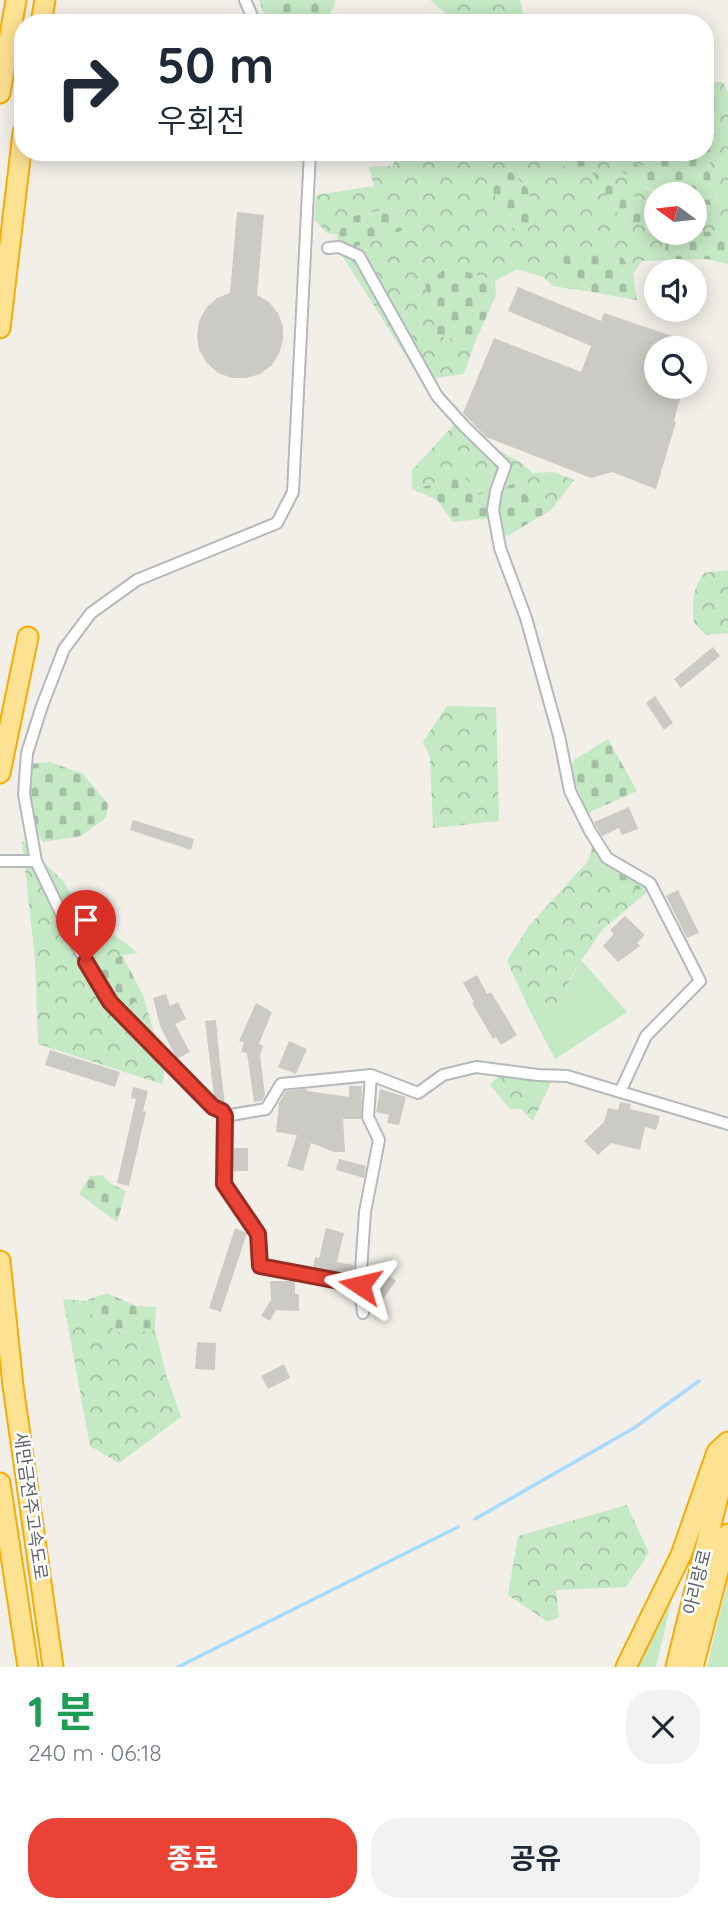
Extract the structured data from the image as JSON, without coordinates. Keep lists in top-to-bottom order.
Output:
{
  "streets": {
    "highway": ["새만금전주고속도로", "아리랑로"]
  },
  "north": "left",
  "page": {
    "turn": ["50 m", "우회전"],
    "heading": ["1 분", "240 m · 06:18"],
    "buttons": ["종료", "공유"]
  }
}
